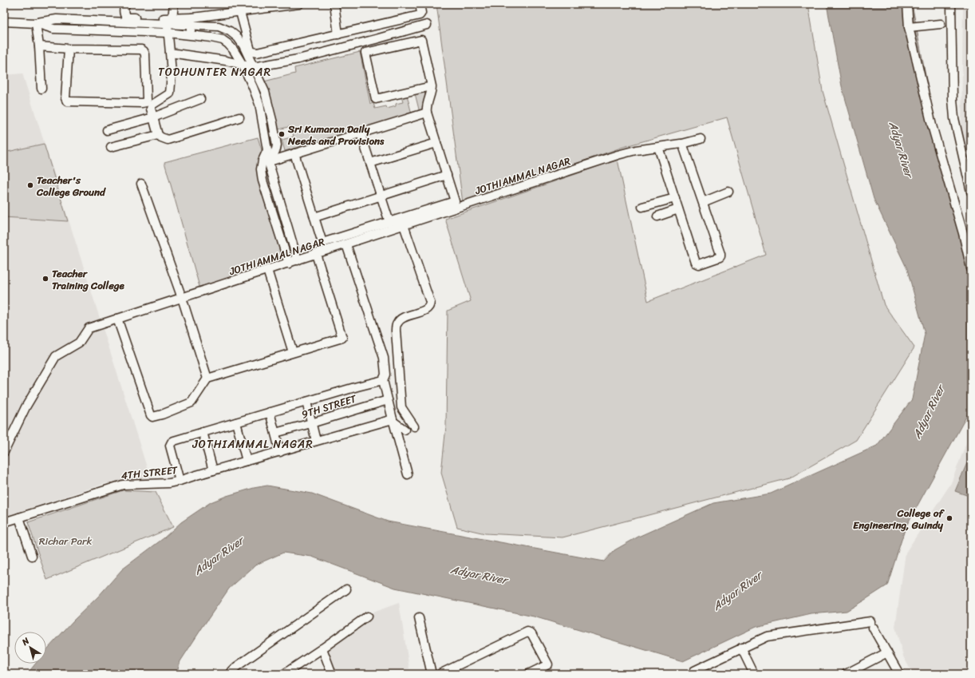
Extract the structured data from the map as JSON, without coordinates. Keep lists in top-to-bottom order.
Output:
{
  "streets": {
    "street": ["JOTHIAMMAL NAGAR", "9TH STREET", "4TH STREET"]
  },
  "districts": ["TODHUNTER NAGAR", "JOTHIAMMAL NAGAR"],
  "water": ["Adyar River"],
  "parks": ["Richar Park"],
  "places": [
    "Sri Kumaran Daily Needs and Provisions",
    "Teacher's College Ground",
    "Teacher Training College",
    "College of Engineering, Guindy"
  ],
  "north": "top left"
}
